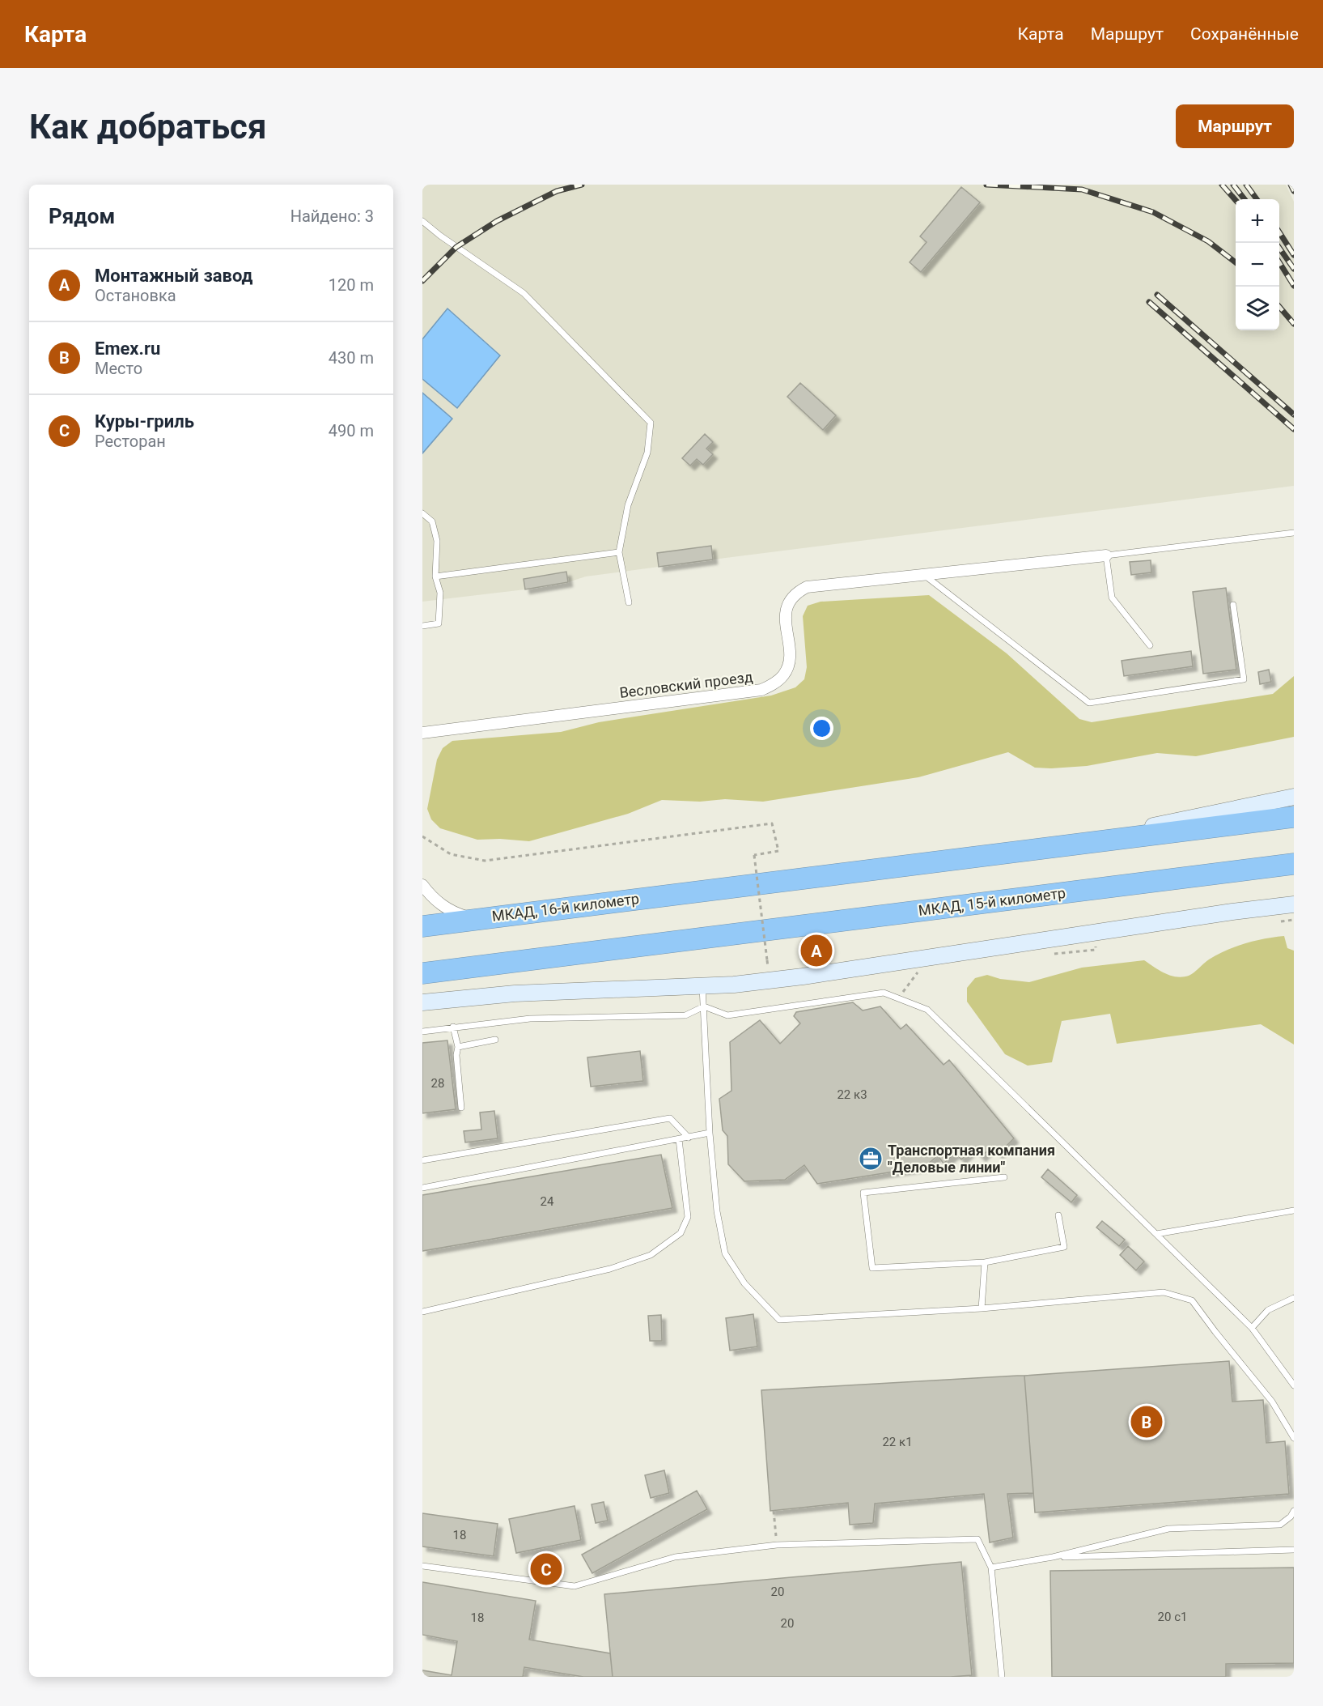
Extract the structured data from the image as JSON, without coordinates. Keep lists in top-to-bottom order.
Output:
{
  "streets": {
    "highway": ["МКАД, 15-й километр", "МКАД, 16-й километр"],
    "street": ["Весловский проезд"]
  },
  "places": {
    "office": ["Транспортная компания \"Деловые линии\""]
  },
  "house_numbers": [
    "28",
    "22 к3",
    "24",
    "22 к1",
    "18",
    "20",
    "20 с1",
    "18",
    "20"
  ],
  "page": {
    "header": "Карта",
    "nav": ["Карта", "Маршрут", "Сохранённые"],
    "buttons": "Маршрут",
    "title": "Как добраться",
    "heading": ["Рядом", "Найдено: 3"],
    "map_buttons": ["+", "−"],
    "list": [
      {
        "mark": "A",
        "name": "Монтажный завод",
        "note": "Остановка",
        "value": "120 m"
      },
      {
        "mark": "B",
        "name": "Emex.ru",
        "note": "Место",
        "value": "430 m"
      },
      {
        "mark": "C",
        "name": "Куры-гриль",
        "note": "Ресторан",
        "value": "490 m"
      }
    ],
    "pins": ["A", "B", "C"]
  }
}
